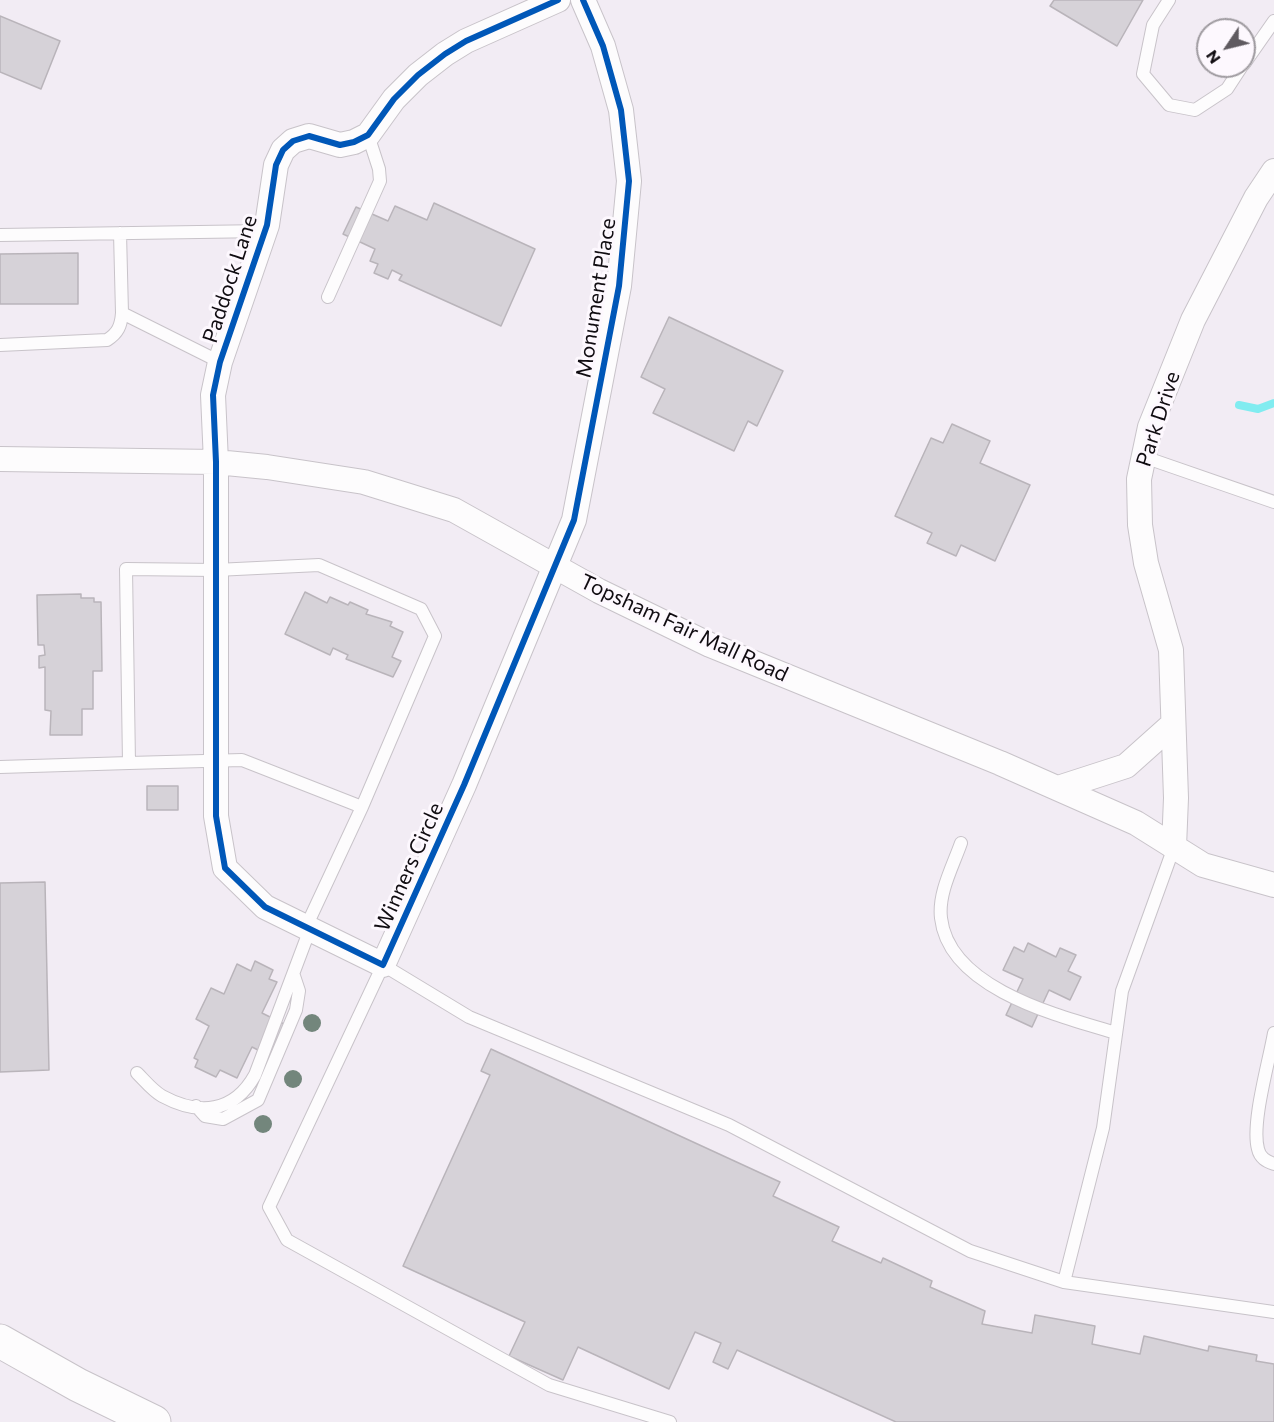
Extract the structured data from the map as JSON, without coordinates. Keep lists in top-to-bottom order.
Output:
{
  "streets": {
    "street": [
      "Paddock Lane",
      "Monument Place",
      "Park Drive",
      "Topsham Fair Mall Road",
      "Winners Circle"
    ]
  },
  "crossings": [
    ["Paddock Lane", "Topsham Fair Mall Road"],
    ["Paddock Lane", "Winners Circle"],
    ["Monument Place", "Topsham Fair Mall Road"],
    ["Monument Place", "Winners Circle"],
    ["Park Drive", "Topsham Fair Mall Road"],
    ["Topsham Fair Mall Road", "Winners Circle"]
  ],
  "north": "bottom left"
}
